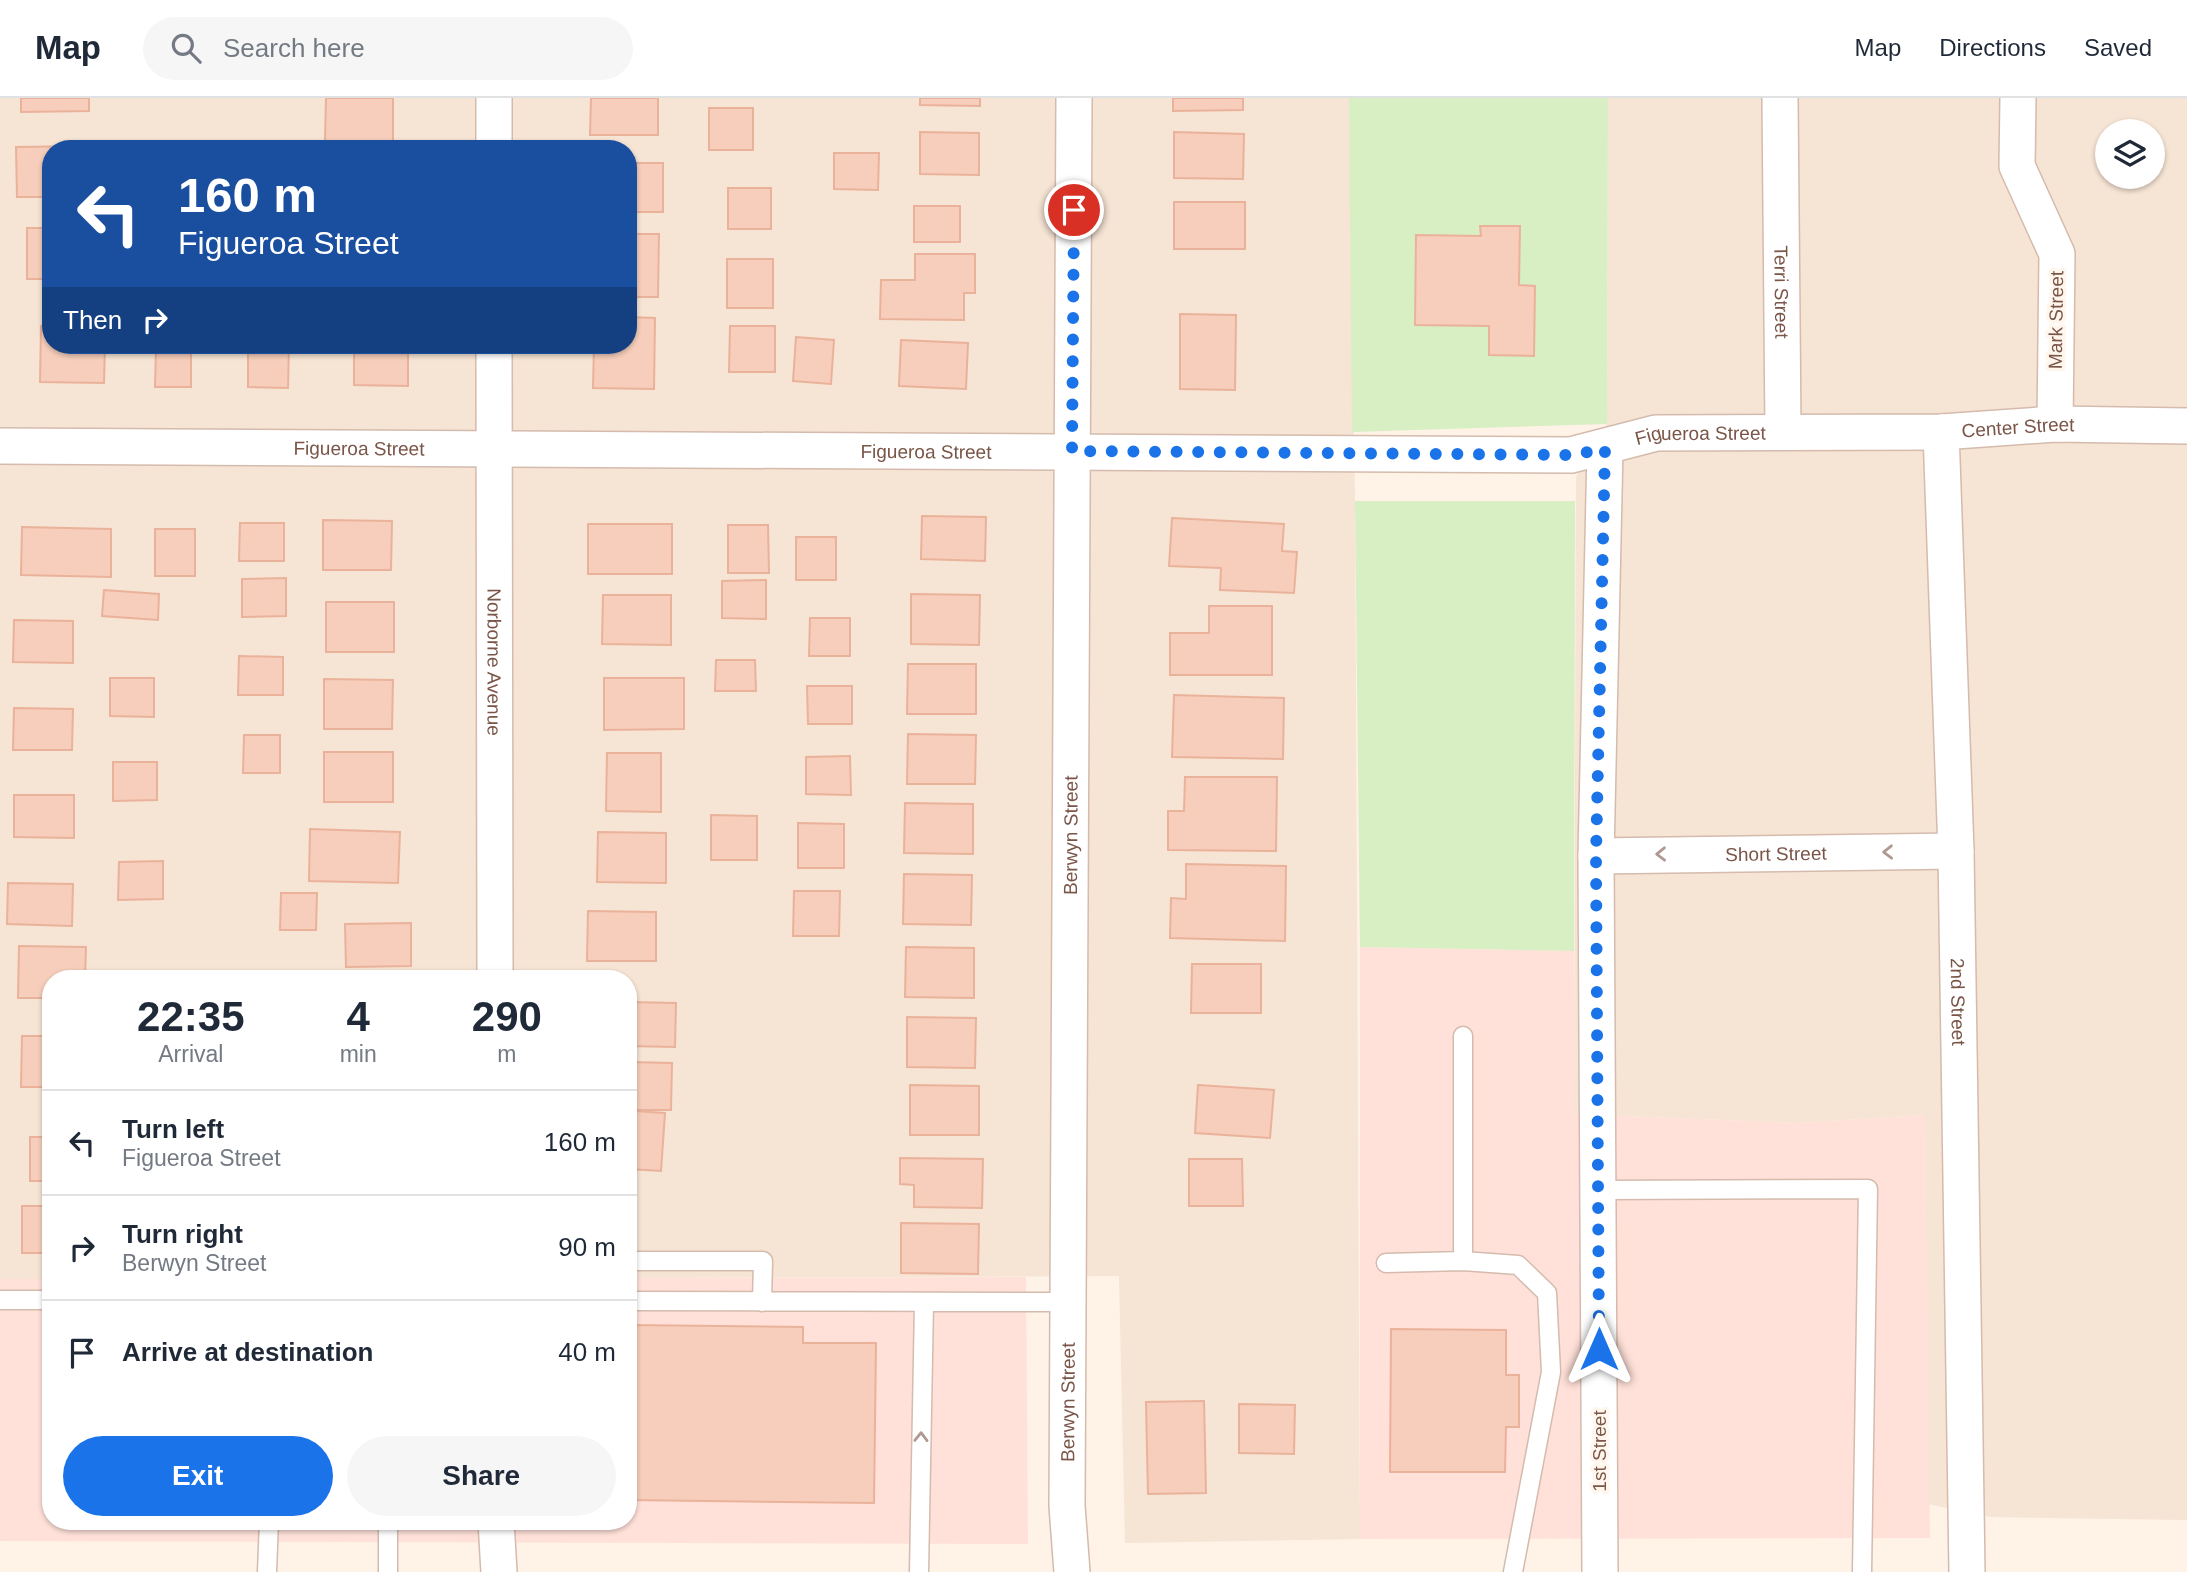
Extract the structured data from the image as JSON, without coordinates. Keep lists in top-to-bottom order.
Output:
{
  "streets": {
    "street": [
      "Terri Street",
      "Mark Street",
      "Center Street",
      "Figueroa Street",
      "Norborne Avenue",
      "Berwyn Street",
      "Short Street",
      "2nd Street",
      "1st Street"
    ]
  },
  "crossings": [
    ["Terri Street", "Figueroa Street"],
    ["Mark Street", "Center Street"],
    ["Center Street", "Figueroa Street"],
    ["Center Street", "2nd Street"],
    ["Figueroa Street", "Norborne Avenue"],
    ["Figueroa Street", "Berwyn Street"],
    ["Figueroa Street", "1st Street"],
    ["Short Street", "2nd Street"],
    ["Short Street", "1st Street"]
  ],
  "one_way": ["Short Street"],
  "page": {
    "header": "Map",
    "search": "Search here",
    "nav": ["Map", "Directions", "Saved"],
    "turn": ["160 m", "Figueroa Street"],
    "then": "Then",
    "eta": [
      "22:35",
      "Arrival",
      "4",
      "min",
      "290",
      "m"
    ],
    "list": [
      {
        "name": "Turn left",
        "note": "Figueroa Street",
        "value": "160 m"
      },
      {
        "name": "Turn right",
        "note": "Berwyn Street",
        "value": "90 m"
      },
      {
        "name": "Arrive at destination",
        "value": "40 m"
      }
    ],
    "buttons": ["Exit", "Share"]
  }
}
